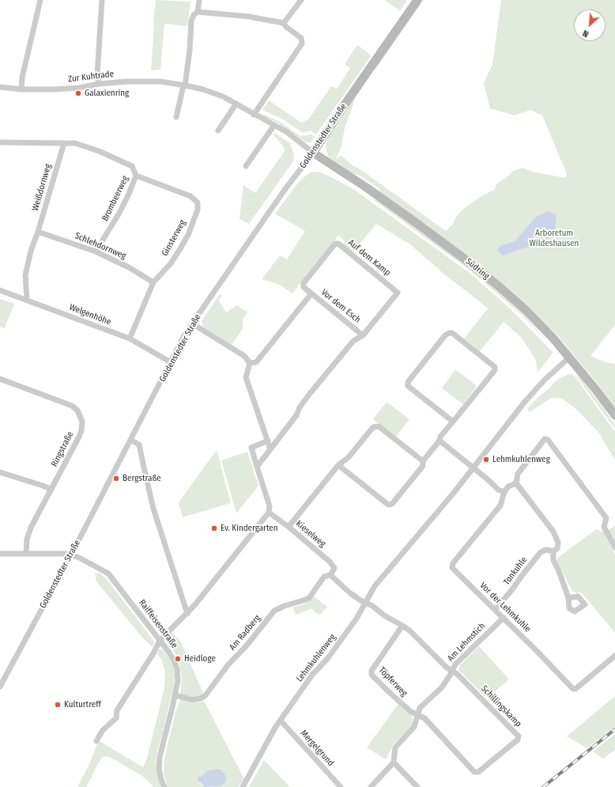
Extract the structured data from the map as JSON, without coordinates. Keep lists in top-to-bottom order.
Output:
{
  "streets": {
    "main road": ["Goldenstedter Straße", "Südring"],
    "street": [
      "Zur Kuhtrade",
      "Weißdornweg",
      "Brombeerweg",
      "Ginsterweg",
      "Schlehdornweg",
      "Auf dem Kamp",
      "Vor dem Esch",
      "Welgenhöhe",
      "Ringstraße",
      "Kieselweg",
      "Tonkuhle",
      "Vor der Lehmkuhle",
      "Raiffeisenstraße",
      "Am Radberg",
      "Am Lehmstich",
      "Lehmkuhlenweg",
      "Töpferweg",
      "Schillingskamp",
      "Mergelgrund"
    ]
  },
  "crossings": [
    ["Zur Kuhtrade", "Goldenstedter Straße"],
    ["Zur Kuhtrade", "Südring"],
    ["Goldenstedter Straße", "Südring"],
    ["Goldenstedter Straße", "Welgenhöhe"],
    ["Goldenstedter Straße", "Raiffeisenstraße"],
    ["Weißdornweg", "Brombeerweg"],
    ["Weißdornweg", "Schlehdornweg"],
    ["Weißdornweg", "Welgenhöhe"],
    ["Brombeerweg", "Ginsterweg"],
    ["Brombeerweg", "Schlehdornweg"],
    ["Ginsterweg", "Schlehdornweg"],
    ["Ginsterweg", "Welgenhöhe"],
    ["Auf dem Kamp", "Vor dem Esch"],
    ["Südring", "Lehmkuhlenweg"],
    ["Kieselweg", "Am Radberg"],
    ["Tonkuhle", "Vor der Lehmkuhle"],
    ["Vor der Lehmkuhle", "Am Lehmstich"],
    ["Raiffeisenstraße", "Am Radberg"],
    ["Am Lehmstich", "Töpferweg"],
    ["Am Lehmstich", "Schillingskamp"],
    ["Lehmkuhlenweg", "Mergelgrund"],
    ["Töpferweg", "Schillingskamp"]
  ],
  "parks": ["Arboretum Wildeshausen"],
  "places": [
    "Galaxienring",
    "Lehmkuhlenweg",
    "Bergstraße",
    "Ev. Kindergarten",
    "Heidloge",
    "Kulturtreff"
  ],
  "north": "bottom left"
}
